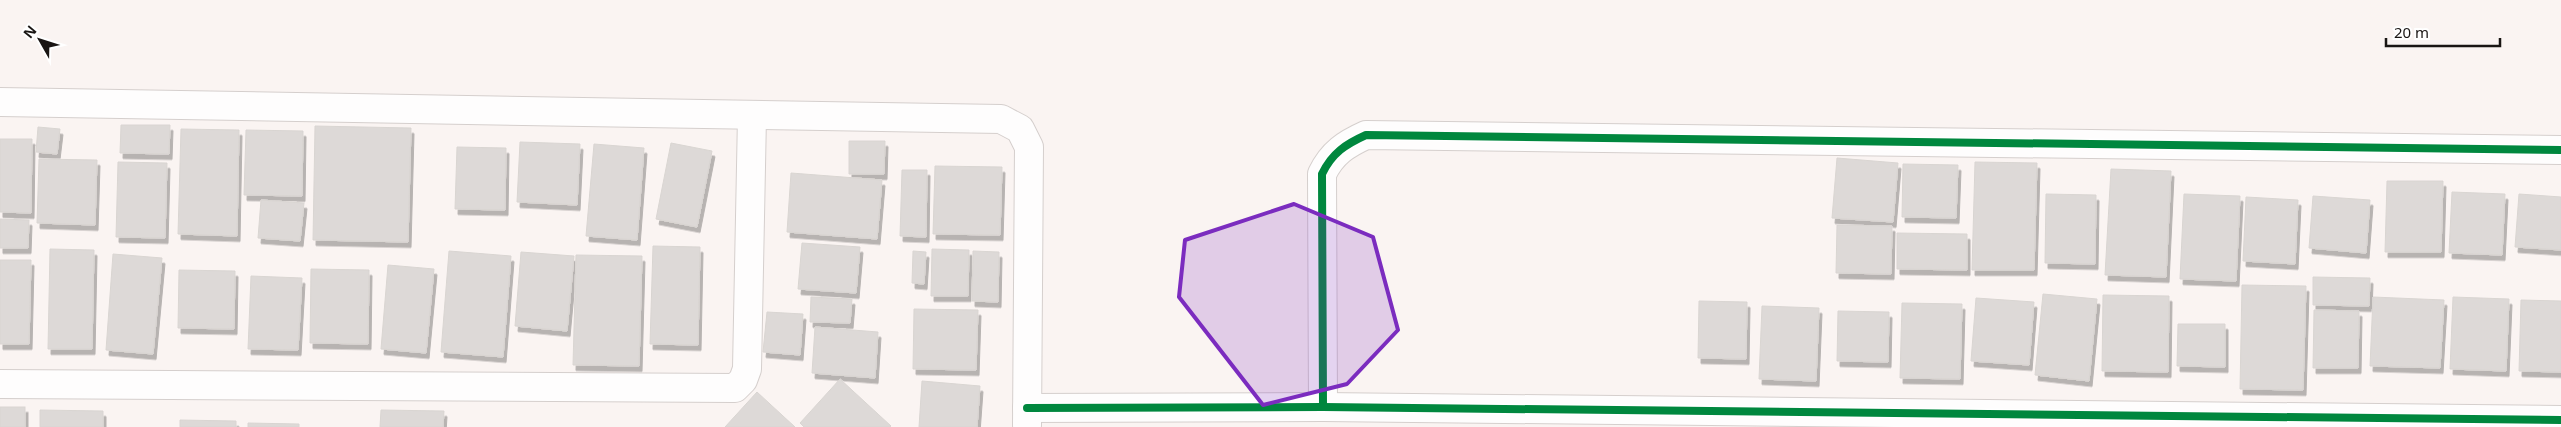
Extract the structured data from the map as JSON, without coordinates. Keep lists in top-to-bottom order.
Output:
{
  "scale_bar": "20 m",
  "north": "top left"
}
